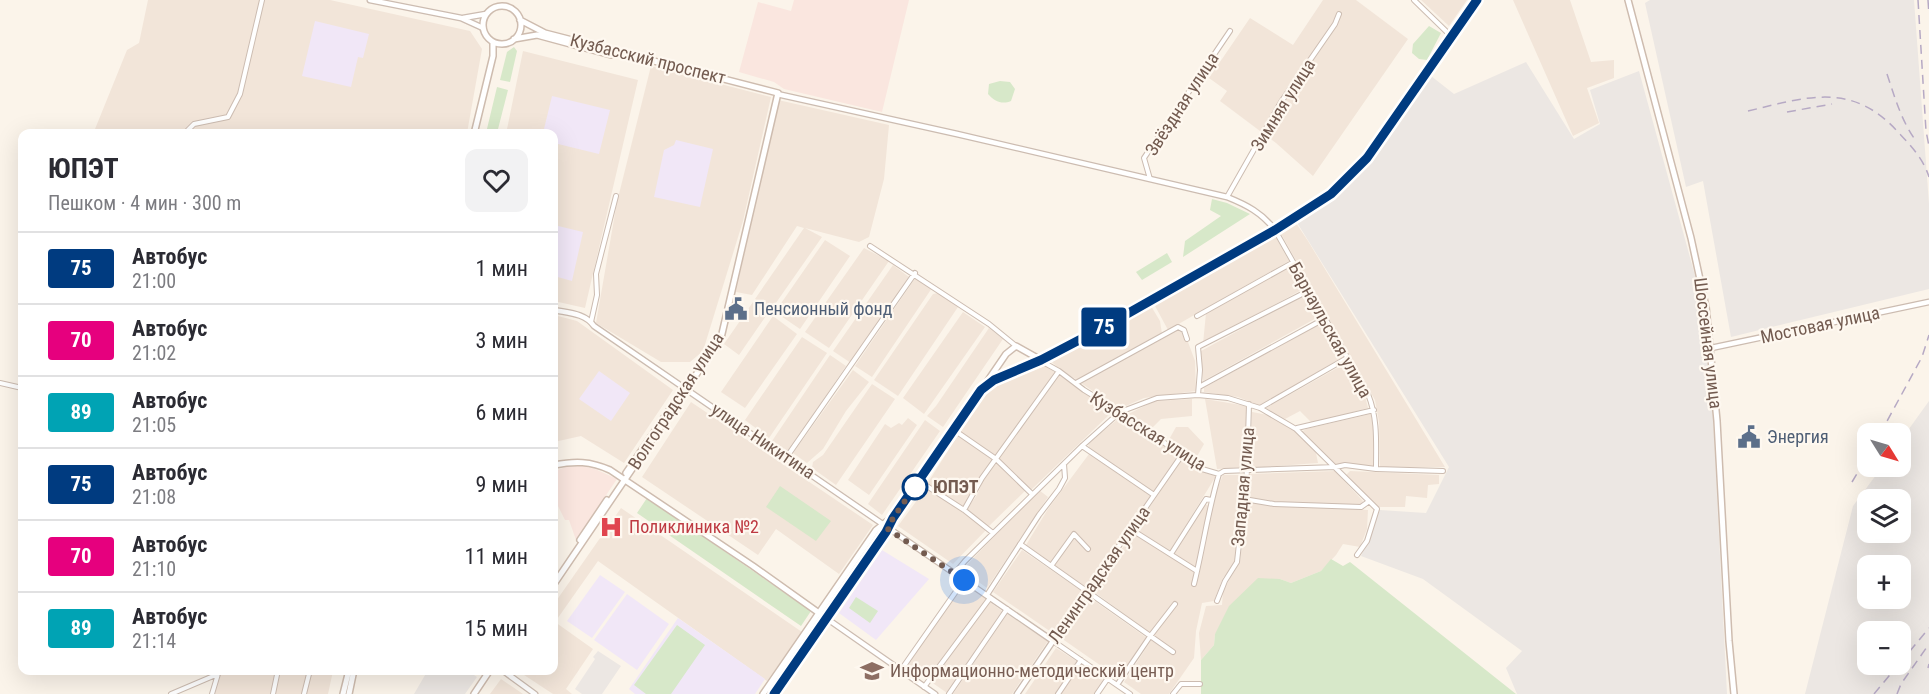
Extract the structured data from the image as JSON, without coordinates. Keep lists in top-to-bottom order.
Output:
{
  "streets": {
    "main road": ["Кузбасский проспект", "Шоссейная улица", "Волгоградская улица"],
    "street": [
      "Звёздная улица",
      "Зимняя улица",
      "Мостовая улица",
      "Барнаульская улица",
      "Кузбасская улица",
      "улица Никитина",
      "Западная улица",
      "Ленинградская улица"
    ]
  },
  "crossings": [
    ["Кузбасский проспект", "Волгоградская улица"],
    ["Мостовая улица", "Шоссейная улица"],
    ["Барнаульская улица", "Кузбасская улица"],
    ["Барнаульская улица", "Западная улица"],
    ["Волгоградская улица", "улица Никитина"],
    ["Кузбасская улица", "Западная улица"],
    ["Кузбасская улица", "Ленинградская улица"]
  ],
  "places": {
    "public building": ["Пенсионный фонд", "Энергия"],
    "other": ["ЮПЭТ"],
    "hospital": ["Поликлиника №2"],
    "school or university": ["Информационно-методический центр"]
  },
  "lines": ["bus line 75"],
  "north": "bottom right",
  "page": {
    "on_map": "75",
    "heading": ["ЮПЭТ", "Пешком · 4 мин · 300 m"],
    "list": [
      {
        "mark": "75",
        "name": "Автобус",
        "note": "21:00",
        "value": "1 мин"
      },
      {
        "mark": "70",
        "name": "Автобус",
        "note": "21:02",
        "value": "3 мин"
      },
      {
        "mark": "89",
        "name": "Автобус",
        "note": "21:05",
        "value": "6 мин"
      },
      {
        "mark": "75",
        "name": "Автобус",
        "note": "21:08",
        "value": "9 мин"
      },
      {
        "mark": "70",
        "name": "Автобус",
        "note": "21:10",
        "value": "11 мин"
      },
      {
        "mark": "89",
        "name": "Автобус",
        "note": "21:14",
        "value": "15 мин"
      }
    ],
    "map_buttons": ["+", "−"]
  }
}
